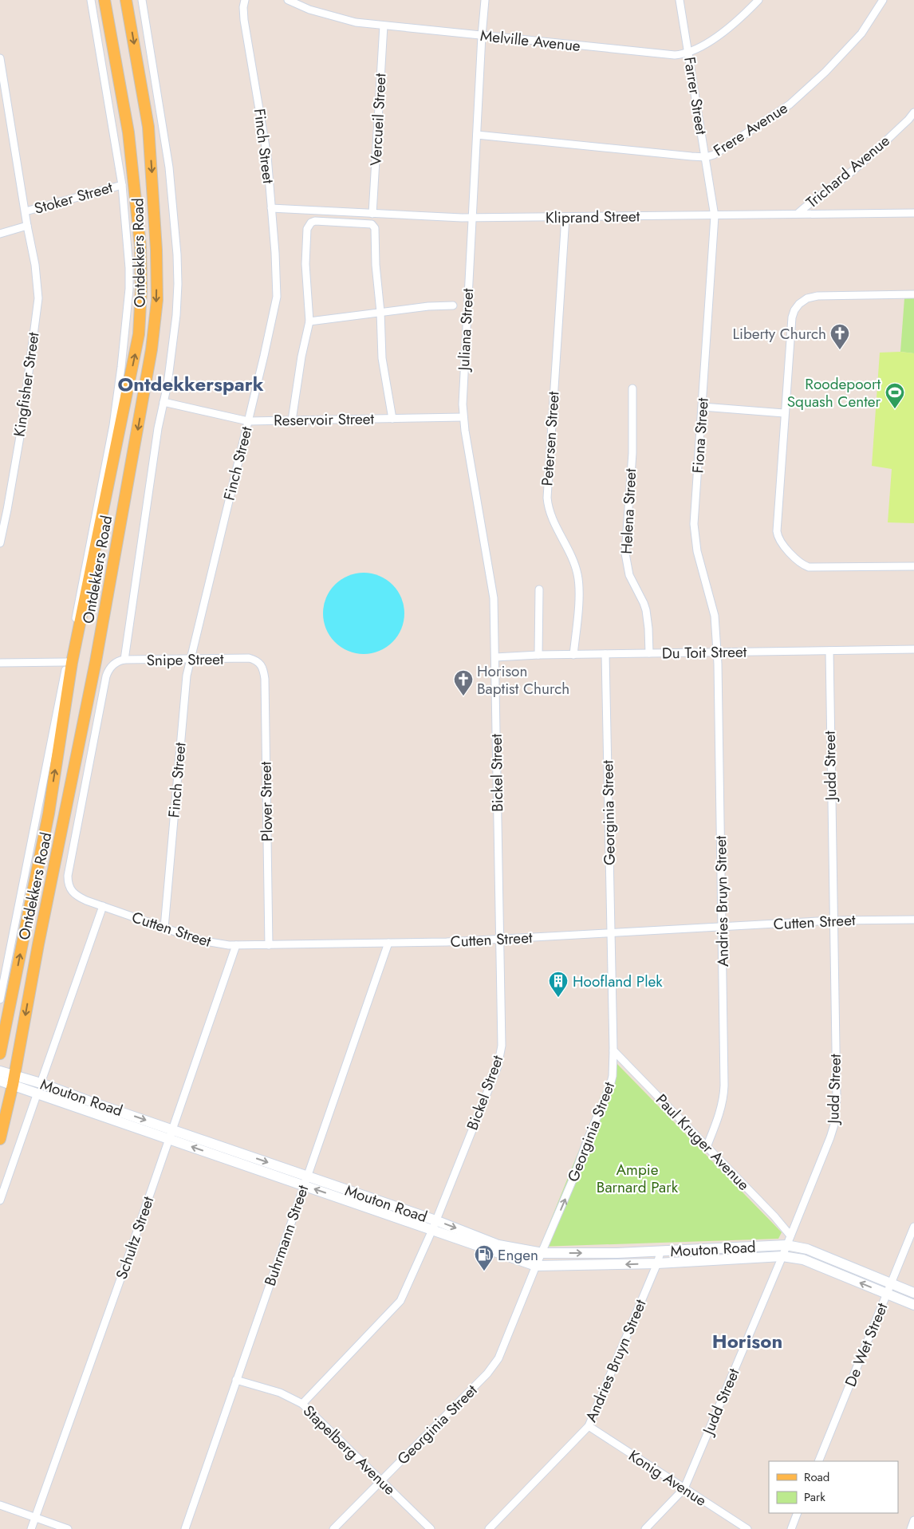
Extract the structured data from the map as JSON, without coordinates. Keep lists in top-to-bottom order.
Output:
{
  "streets": {
    "main road": ["Ontdekkers Road", "Mouton Road"],
    "street": [
      "Melville Avenue",
      "Farrer Street",
      "Vercueil Street",
      "Frere Avenue",
      "Finch Street",
      "Trichard Avenue",
      "Stoker Street",
      "Kliprand Street",
      "Juliana Street",
      "Kingfisher Street",
      "Reservoir Street",
      "Fiona Street",
      "Petersen Street",
      "Helena Street",
      "Du Toit Street",
      "Snipe Street",
      "Judd Street",
      "Bickel Street",
      "Plover Street",
      "Georginia Street",
      "Andries Bruyn Street",
      "Cutten Street",
      "Paul Kruger Avenue",
      "Buhrmann Street",
      "Schultz Street",
      "De Wet Street",
      "Stapelberg Avenue",
      "Konig Avenue"
    ]
  },
  "crossings": [
    ["Melville Avenue", "Farrer Street"],
    ["Melville Avenue", "Vercueil Street"],
    ["Melville Avenue", "Juliana Street"],
    ["Farrer Street", "Frere Avenue"],
    ["Farrer Street", "Kliprand Street"],
    ["Farrer Street", "Fiona Street"],
    ["Vercueil Street", "Kliprand Street"],
    ["Frere Avenue", "Juliana Street"],
    ["Finch Street", "Kliprand Street"],
    ["Finch Street", "Reservoir Street"],
    ["Finch Street", "Snipe Street"],
    ["Finch Street", "Cutten Street"],
    ["Trichard Avenue", "Kliprand Street"],
    ["Stoker Street", "Ontdekkers Road"],
    ["Stoker Street", "Kingfisher Street"],
    ["Kliprand Street", "Juliana Street"],
    ["Kliprand Street", "Fiona Street"],
    ["Kliprand Street", "Petersen Street"],
    ["Ontdekkers Road", "Snipe Street"],
    ["Ontdekkers Road", "Cutten Street"],
    ["Ontdekkers Road", "Mouton Road"],
    ["Juliana Street", "Reservoir Street"],
    ["Juliana Street", "Du Toit Street"],
    ["Juliana Street", "Bickel Street"],
    ["Fiona Street", "Du Toit Street"],
    ["Fiona Street", "Andries Bruyn Street"],
    ["Petersen Street", "Du Toit Street"],
    ["Helena Street", "Du Toit Street"],
    ["Du Toit Street", "Judd Street"],
    ["Du Toit Street", "Bickel Street"],
    ["Du Toit Street", "Georginia Street"],
    ["Du Toit Street", "Andries Bruyn Street"],
    ["Snipe Street", "Plover Street"],
    ["Judd Street", "Cutten Street"],
    ["Judd Street", "Mouton Road"],
    ["Judd Street", "Paul Kruger Avenue"],
    ["Judd Street", "Konig Avenue"],
    ["Bickel Street", "Cutten Street"],
    ["Bickel Street", "Mouton Road"],
    ["Bickel Street", "Stapelberg Avenue"],
    ["Plover Street", "Cutten Street"],
    ["Georginia Street", "Cutten Street"],
    ["Georginia Street", "Mouton Road"],
    ["Georginia Street", "Paul Kruger Avenue"],
    ["Georginia Street", "Stapelberg Avenue"],
    ["Andries Bruyn Street", "Cutten Street"],
    ["Andries Bruyn Street", "Mouton Road"],
    ["Andries Bruyn Street", "Paul Kruger Avenue"],
    ["Andries Bruyn Street", "Konig Avenue"],
    ["Cutten Street", "Buhrmann Street"],
    ["Cutten Street", "Schultz Street"],
    ["Mouton Road", "Paul Kruger Avenue"],
    ["Mouton Road", "Buhrmann Street"],
    ["Mouton Road", "Schultz Street"],
    ["Buhrmann Street", "Stapelberg Avenue"]
  ],
  "districts": ["Ontdekkerspark", "Horison"],
  "parks": ["Ampie Barnard Park"],
  "places": {
    "church": ["Liberty Church", "Horison Baptist Church"],
    "sports": ["Roodepoort Squash Center"],
    "building": ["Hoofland Plek"],
    "fuel station": ["Engen"]
  },
  "legend": ["Road", "Park"]
}
